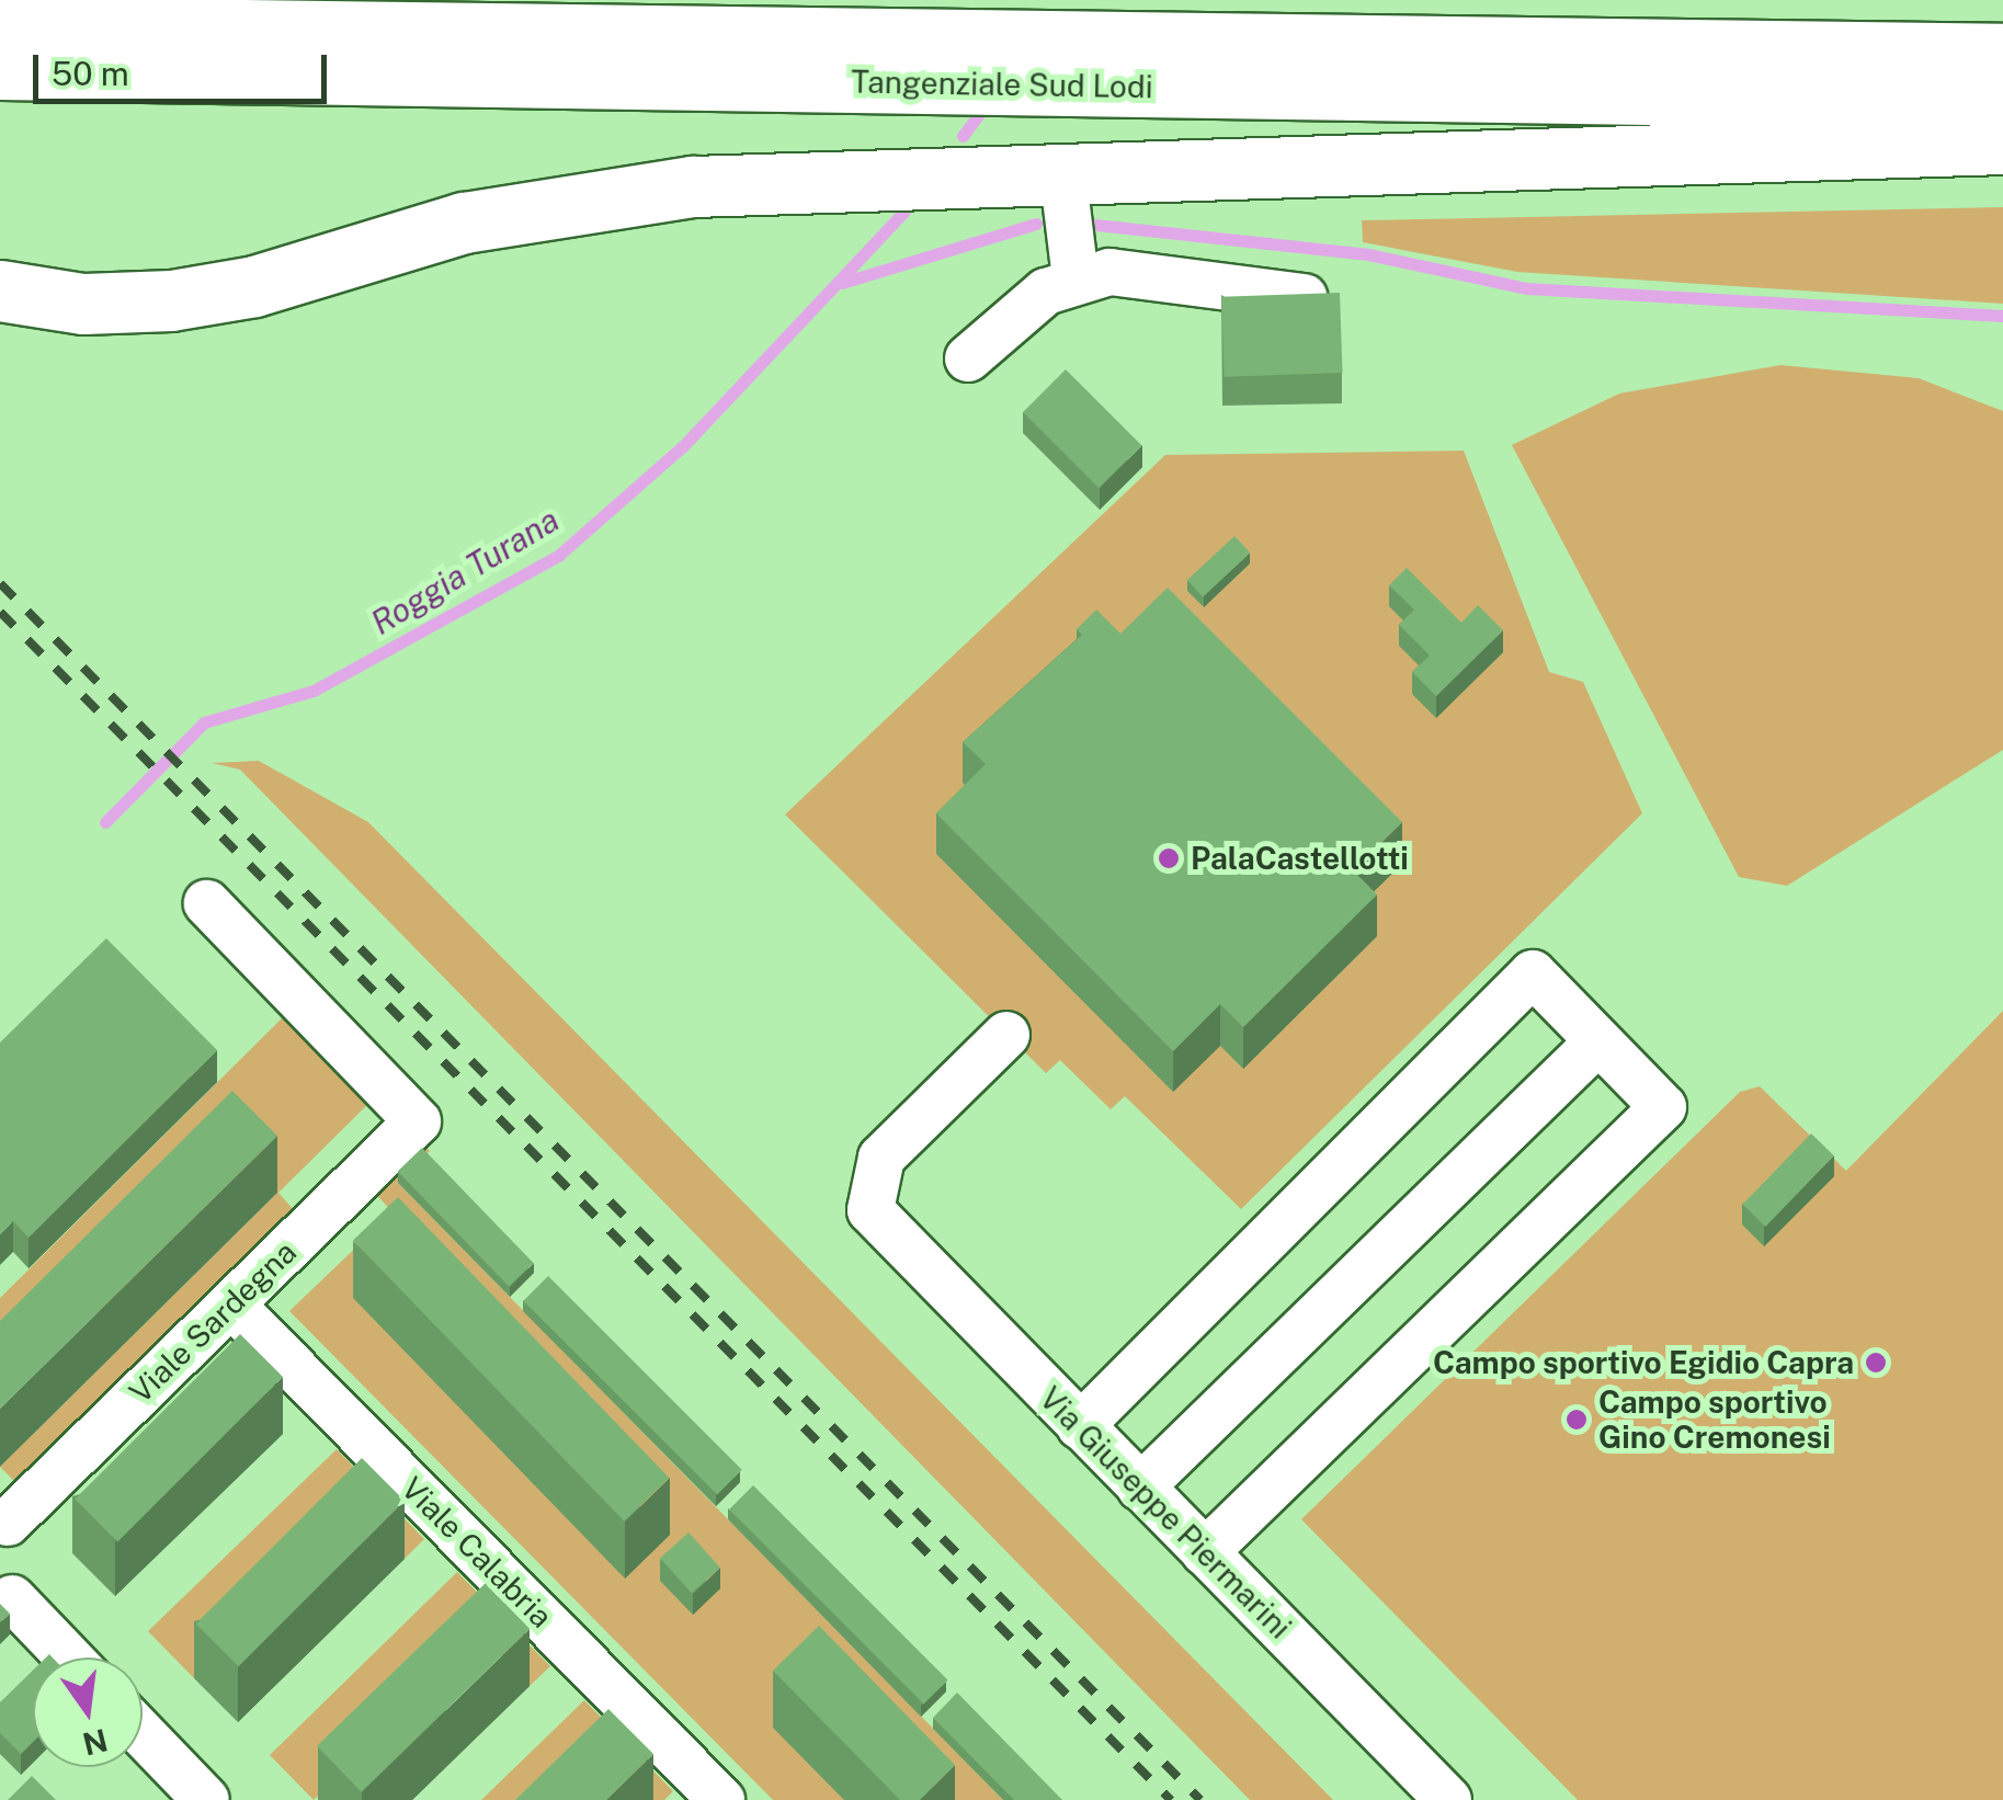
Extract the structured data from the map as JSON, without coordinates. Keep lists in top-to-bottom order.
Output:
{
  "streets": {
    "highway": ["Tangenziale Sud Lodi"],
    "street": ["Viale Sardegna", "Via Giuseppe Piermarini", "Viale Calabria"]
  },
  "crossings": [
    ["Viale Sardegna", "Viale Calabria"]
  ],
  "water": ["Roggia Turana"],
  "places": ["PalaCastellotti", "Campo sportivo Egidio Capra", "Campo sportivo Gino Cremonesi"],
  "scale_bar": "50 m",
  "north": "bottom"
}
